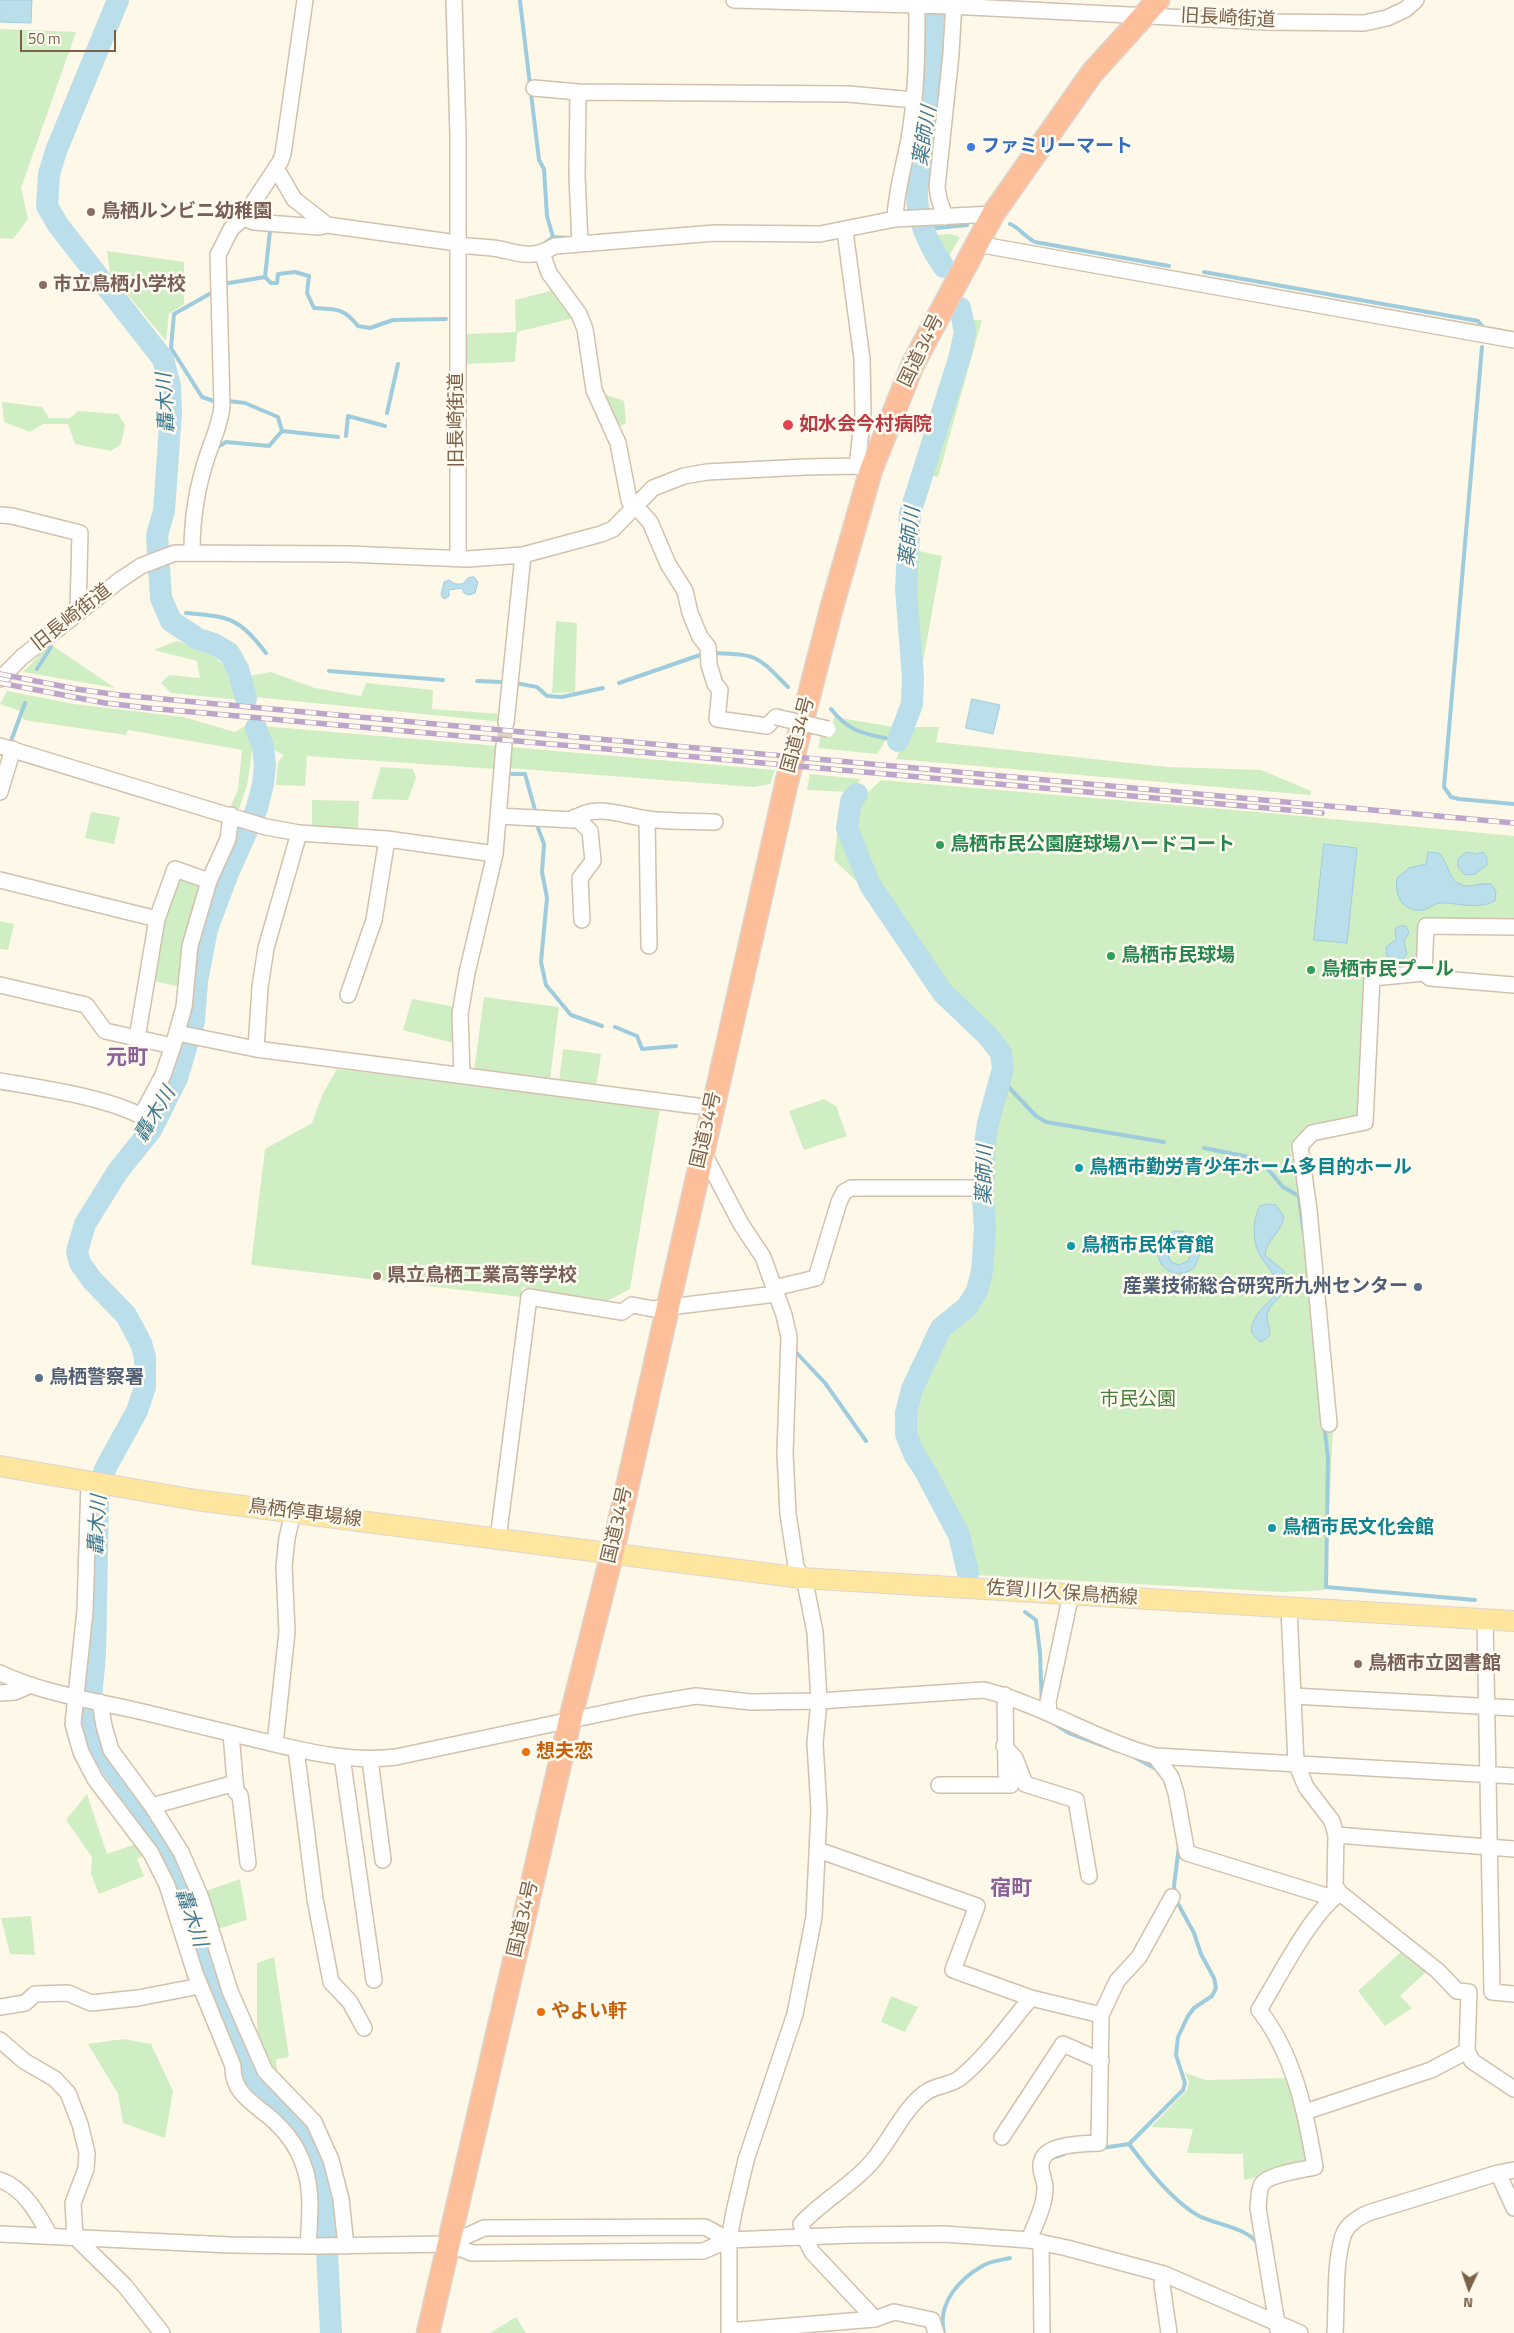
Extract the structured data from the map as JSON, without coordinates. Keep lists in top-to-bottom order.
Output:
{
  "streets": {
    "highway": ["国道34号"],
    "main road": ["鳥栖停車場線", "佐賀川久保鳥栖線"],
    "street": ["旧長崎街道"]
  },
  "crossings": [
    ["旧長崎街道", "国道34号"],
    ["国道34号", "鳥栖停車場線"],
    ["国道34号", "佐賀川久保鳥栖線"],
    ["鳥栖停車場線", "佐賀川久保鳥栖線"]
  ],
  "districts": ["元町", "宿町"],
  "water": ["薬師川", "轟木川"],
  "parks": ["市民公園"],
  "places": [
    "ファミリーマート",
    "鳥栖ルンビニ幼稚園",
    "市立鳥栖小学校",
    "如水会今村病院",
    "鳥栖市民公園庭球場ハードコート",
    "鳥栖市民球場",
    "鳥栖市民プール",
    "鳥栖市勤労青少年ホーム多目的ホール",
    "鳥栖市民体育館",
    "県立鳥栖工業高等学校",
    "産業技術総合研究所九州センター",
    "鳥栖警察署",
    "鳥栖市民文化会館",
    "鳥栖市立図書館",
    "想夫恋",
    "やよい軒"
  ],
  "scale_bar": "50 m",
  "north": "bottom"
}
